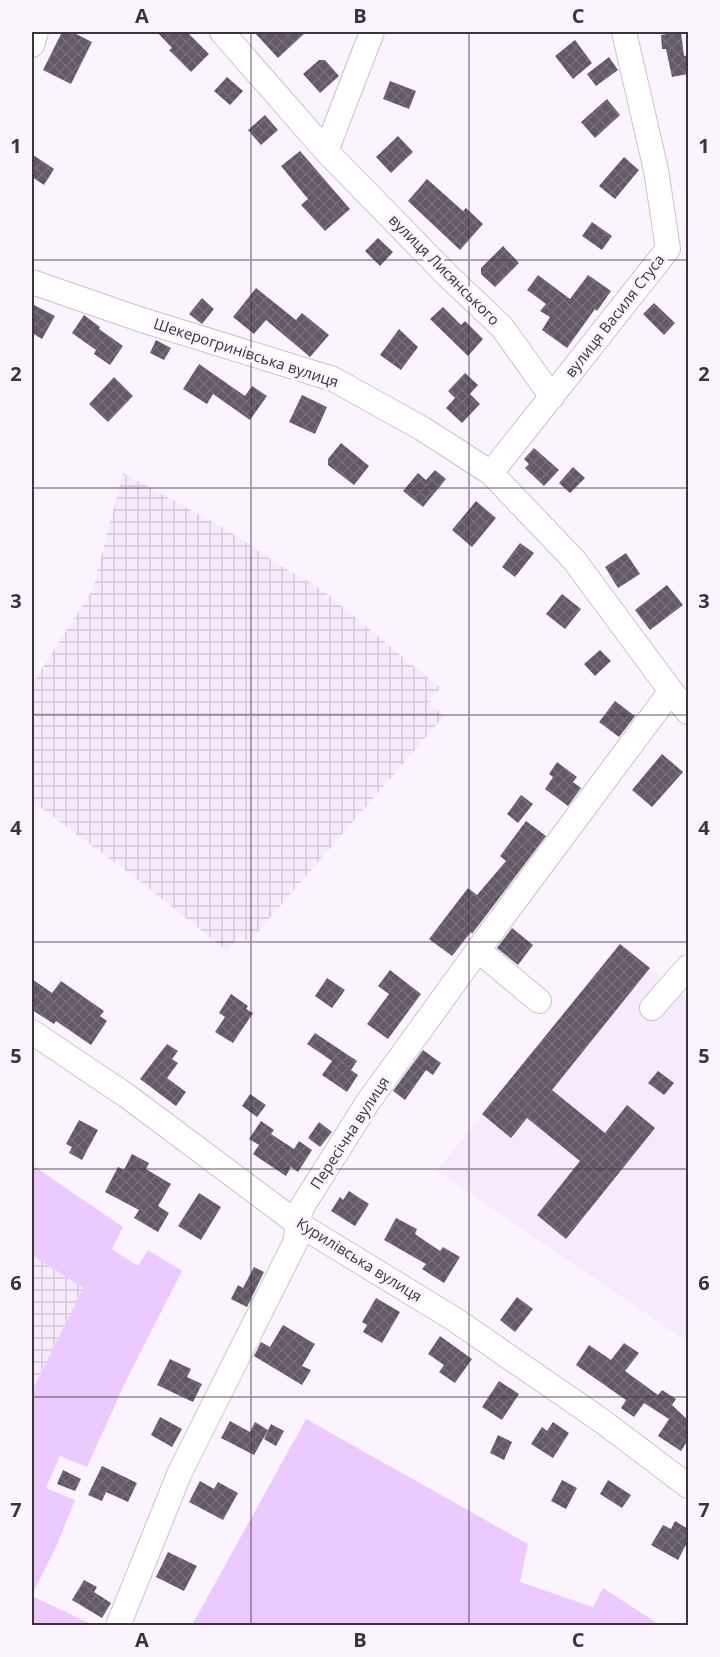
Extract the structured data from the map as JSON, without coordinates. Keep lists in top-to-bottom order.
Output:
{
  "streets": {
    "street": [
      "вулиця Лисянського",
      "вулиця Василя Стуса",
      "Шекерогринівська вулиця",
      "Пересічна вулиця",
      "Курилівська вулиця"
    ]
  },
  "crossings": [
    ["вулиця Лисянського", "вулиця Василя Стуса"],
    ["вулиця Василя Стуса", "Шекерогринівська вулиця"],
    ["Шекерогринівська вулиця", "Пересічна вулиця"],
    ["Пересічна вулиця", "Курилівська вулиця"]
  ],
  "grid": {
    "columns": ["A", "B", "C"],
    "rows": [
      "1",
      "2",
      "3",
      "4",
      "5",
      "6",
      "7"
    ]
  }
}
